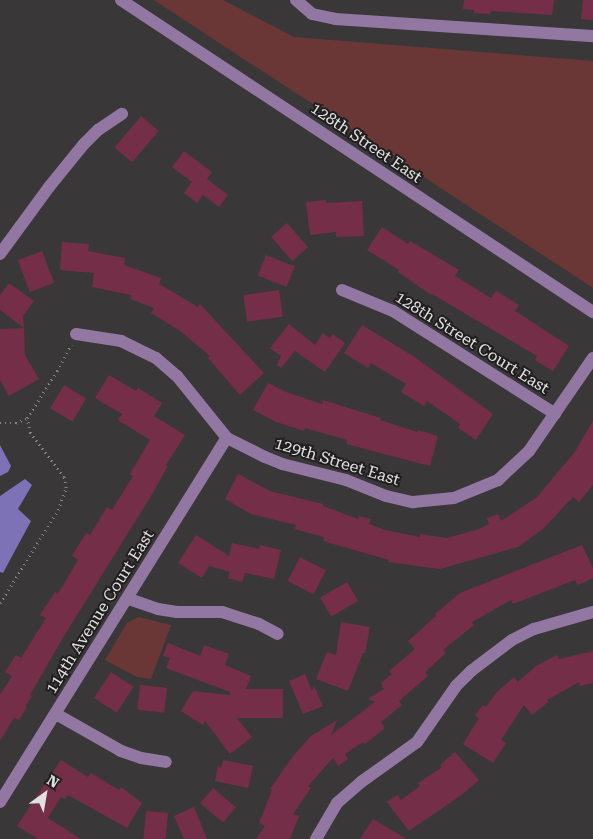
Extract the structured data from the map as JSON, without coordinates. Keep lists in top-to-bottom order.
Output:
{
  "streets": {
    "street": [
      "128th Street East",
      "128th Street Court East",
      "129th Street East",
      "114th Avenue Court East"
    ]
  },
  "crossings": [
    ["128th Street Court East", "129th Street East"],
    ["129th Street East", "114th Avenue Court East"]
  ],
  "north": "top right"
}
